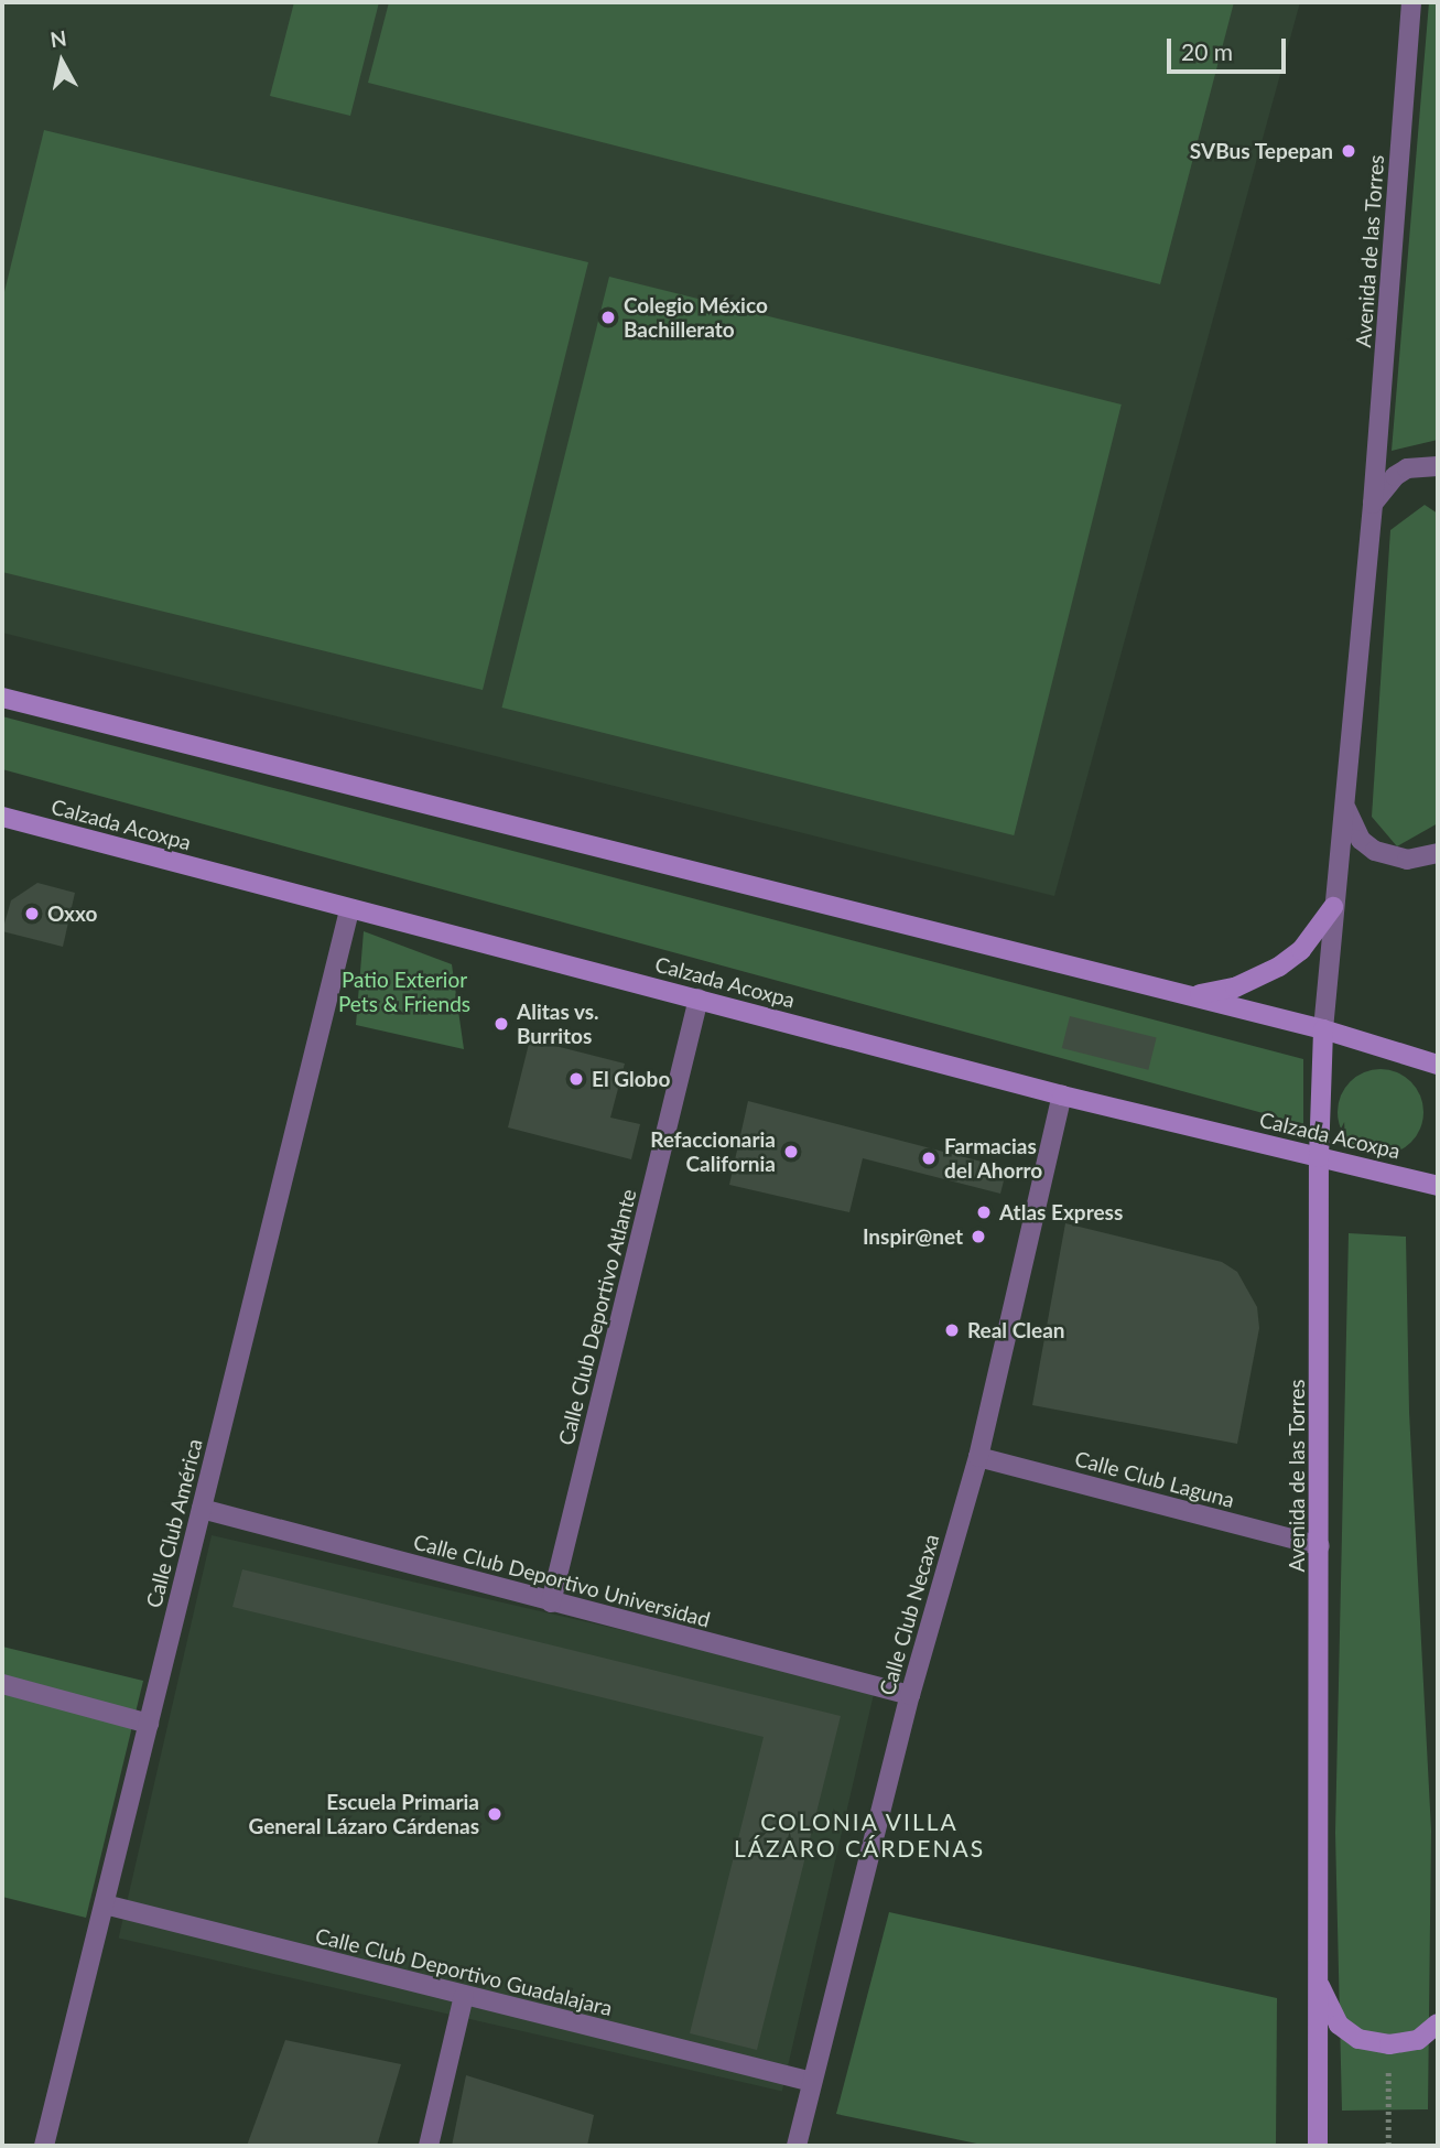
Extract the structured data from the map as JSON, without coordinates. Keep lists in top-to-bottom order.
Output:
{
  "streets": {
    "main road": ["Avenida de las Torres", "Calzada Acoxpa"],
    "street": [
      "Calle Club Deportivo Atlante",
      "Calle Club Laguna",
      "Calle Club América",
      "Calle Club Deportivo Universidad",
      "Calle Club Necaxa",
      "Calle Club Deportivo Guadalajara"
    ]
  },
  "crossings": [
    ["Avenida de las Torres", "Calzada Acoxpa"],
    ["Avenida de las Torres", "Calle Club Laguna"],
    ["Calzada Acoxpa", "Calle Club Deportivo Atlante"],
    ["Calzada Acoxpa", "Calle Club América"],
    ["Calzada Acoxpa", "Calle Club Necaxa"],
    ["Calle Club Deportivo Atlante", "Calle Club Deportivo Universidad"],
    ["Calle Club Laguna", "Calle Club Necaxa"],
    ["Calle Club América", "Calle Club Deportivo Universidad"],
    ["Calle Club América", "Calle Club Deportivo Guadalajara"],
    ["Calle Club Deportivo Universidad", "Calle Club Necaxa"],
    ["Calle Club Necaxa", "Calle Club Deportivo Guadalajara"]
  ],
  "districts": ["COLONIA VILLA LÁZARO CÁRDENAS"],
  "parks": ["Patio Exterior Pets & Friends"],
  "places": [
    "SVBus Tepepan",
    "Colegio México Bachillerato",
    "Oxxo",
    "Alitas vs. Burritos",
    "El Globo",
    "Refaccionaria California",
    "Farmacias del Ahorro",
    "Atlas Express",
    "Inspir@net",
    "Real Clean",
    "Escuela Primaria General Lázaro Cárdenas"
  ],
  "scale_bar": "20 m",
  "north": "top"
}
